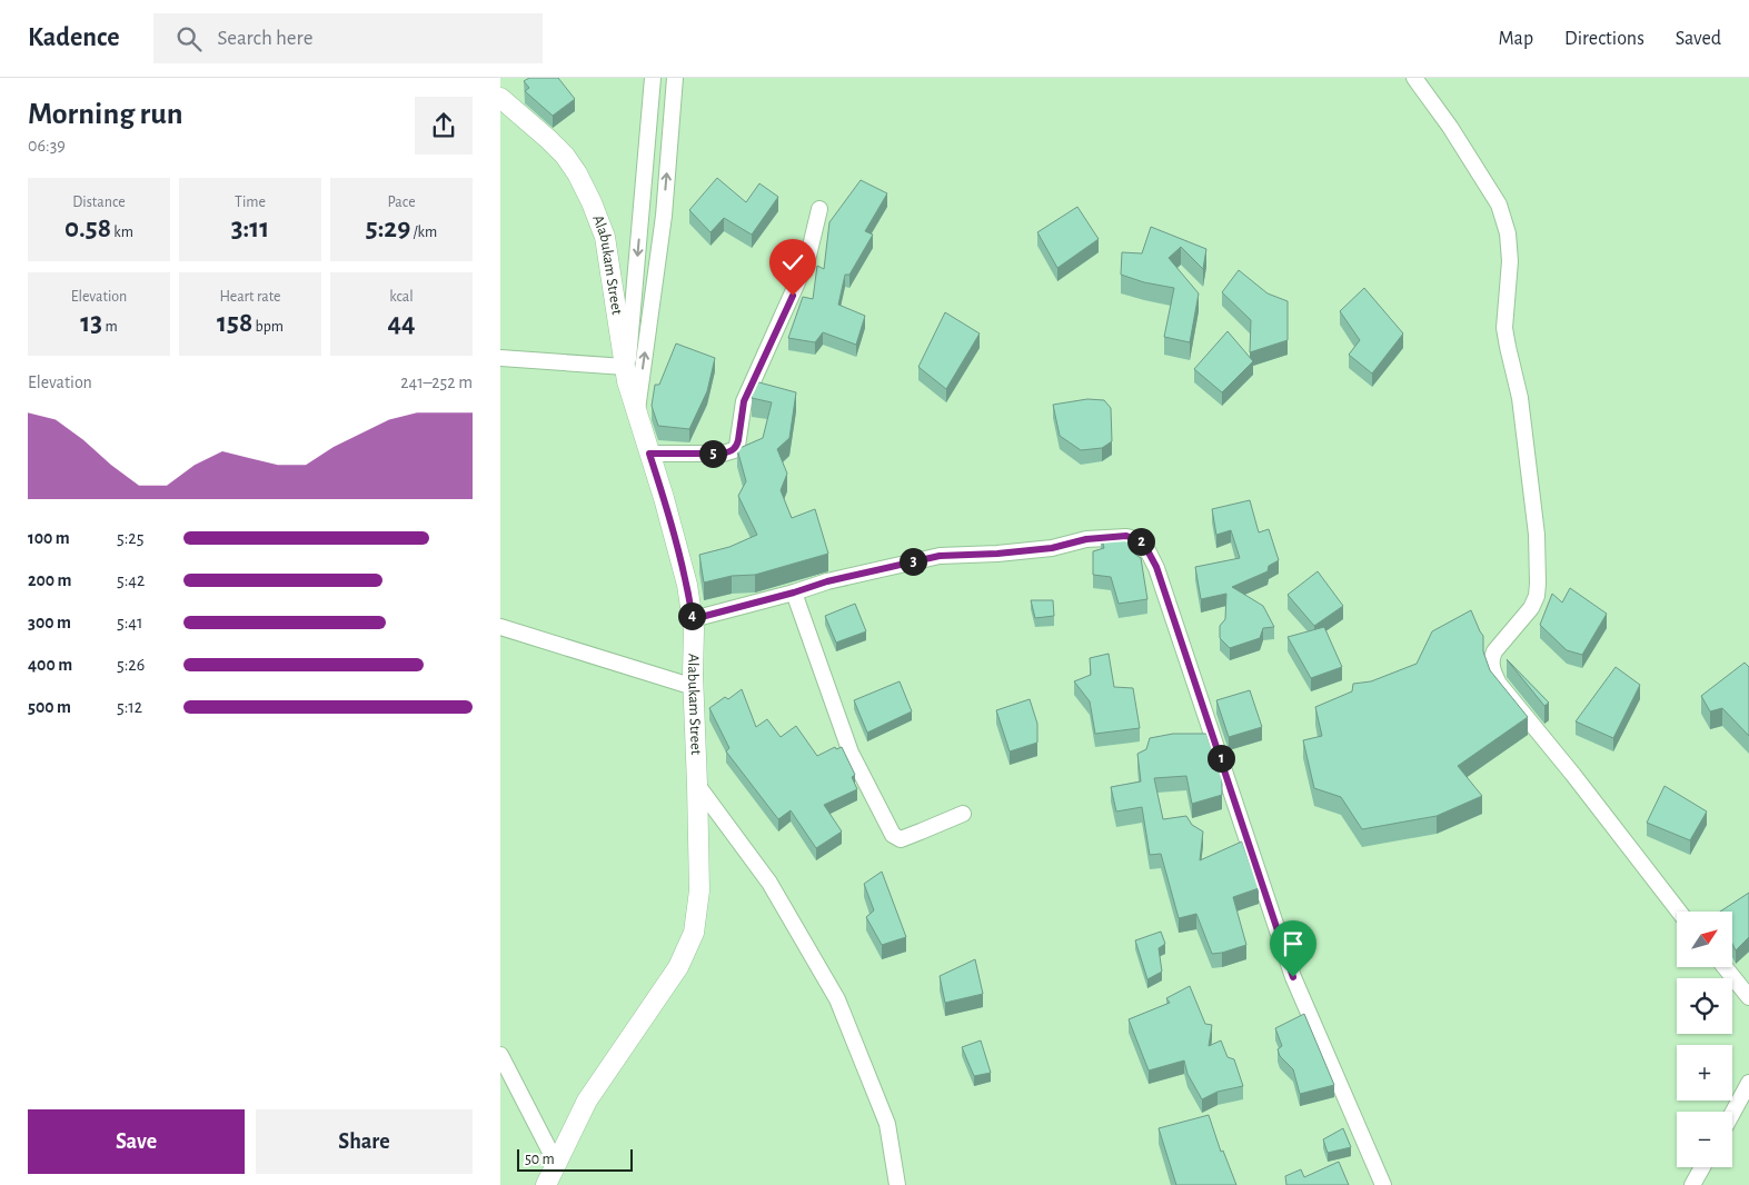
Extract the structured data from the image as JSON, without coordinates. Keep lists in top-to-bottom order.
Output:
{
  "streets": {
    "street": ["Alabukam Street"]
  },
  "scale_bar": "50 m",
  "north": "top right",
  "page": {
    "header": "Kadence",
    "search": "Search here",
    "nav": ["Map", "Directions", "Saved"],
    "heading": ["Morning run", "06:39"],
    "stats": [
      ["Distance", "0.58 km"],
      ["Time", "3:11"],
      ["Pace", "5:29 /km"],
      ["Elevation", "13 m"],
      ["Heart rate", "158 bpm"],
      ["kcal", "44"]
    ],
    "chart": ["Elevation", "241–252 m"],
    "pins": [
      "5",
      "2",
      "3",
      "4",
      "1"
    ],
    "list": [
      {
        "name": "100 m",
        "note": "5:25"
      },
      {
        "name": "200 m",
        "note": "5:42"
      },
      {
        "name": "300 m",
        "note": "5:41"
      },
      {
        "name": "400 m",
        "note": "5:26"
      },
      {
        "name": "500 m",
        "note": "5:12"
      }
    ],
    "map_buttons": ["+", "−"],
    "buttons": ["Save", "Share"],
    "scale": "50 m"
  }
}
